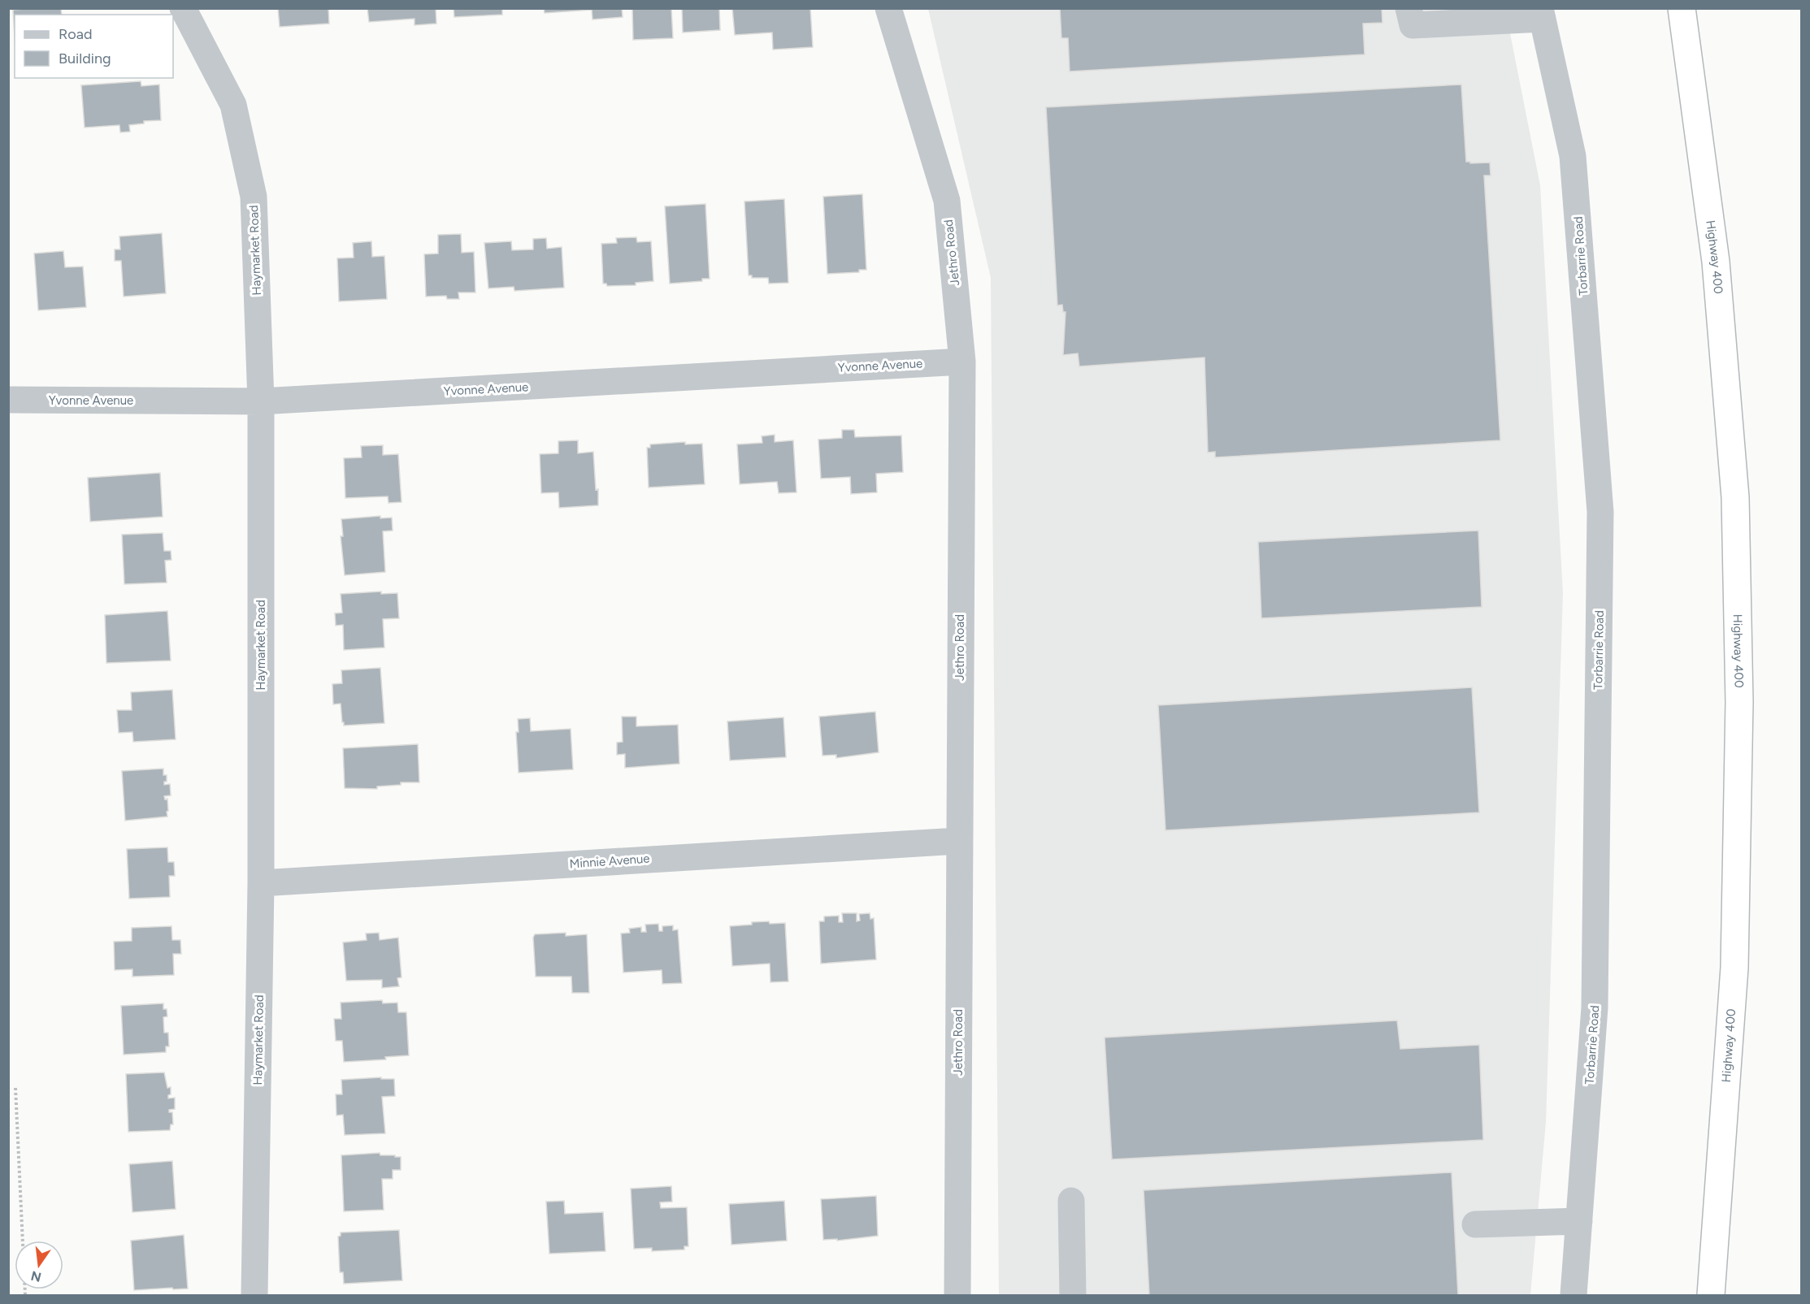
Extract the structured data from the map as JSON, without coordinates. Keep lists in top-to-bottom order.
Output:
{
  "streets": {
    "highway": ["Highway 400"],
    "street": [
      "Haymarket Road",
      "Jethro Road",
      "Torbarrie Road",
      "Yvonne Avenue",
      "Minnie Avenue"
    ]
  },
  "crossings": [
    ["Haymarket Road", "Yvonne Avenue"],
    ["Haymarket Road", "Minnie Avenue"],
    ["Jethro Road", "Yvonne Avenue"],
    ["Jethro Road", "Minnie Avenue"]
  ],
  "legend": ["Road", "Building"],
  "north": "bottom"
}
